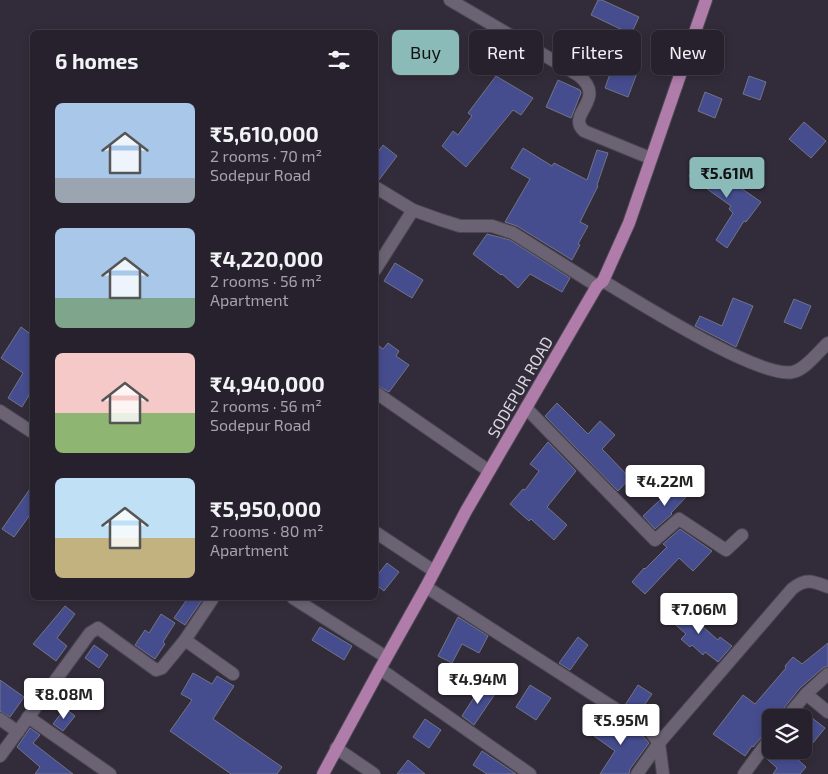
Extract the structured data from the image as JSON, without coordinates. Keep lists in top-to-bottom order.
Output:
{
  "streets": {
    "main road": ["SODEPUR ROAD"]
  },
  "page": {
    "chip": [
      "Buy",
      "Rent",
      "Filters",
      "New"
    ],
    "heading": "6 homes",
    "list": [
      {
        "name": "₹5,610,000",
        "note": "2 rooms · 70 m² · Sodepur Road"
      },
      {
        "name": "₹4,220,000",
        "note": "2 rooms · 56 m² · Apartment"
      },
      {
        "name": "₹4,940,000",
        "note": "2 rooms · 56 m² · Sodepur Road"
      },
      {
        "name": "₹5,950,000",
        "note": "2 rooms · 80 m² · Apartment"
      }
    ],
    "price": [
      "₹5.61M",
      "₹4.22M",
      "₹7.06M",
      "₹4.94M",
      "₹8.08M",
      "₹5.95M"
    ]
  }
}
